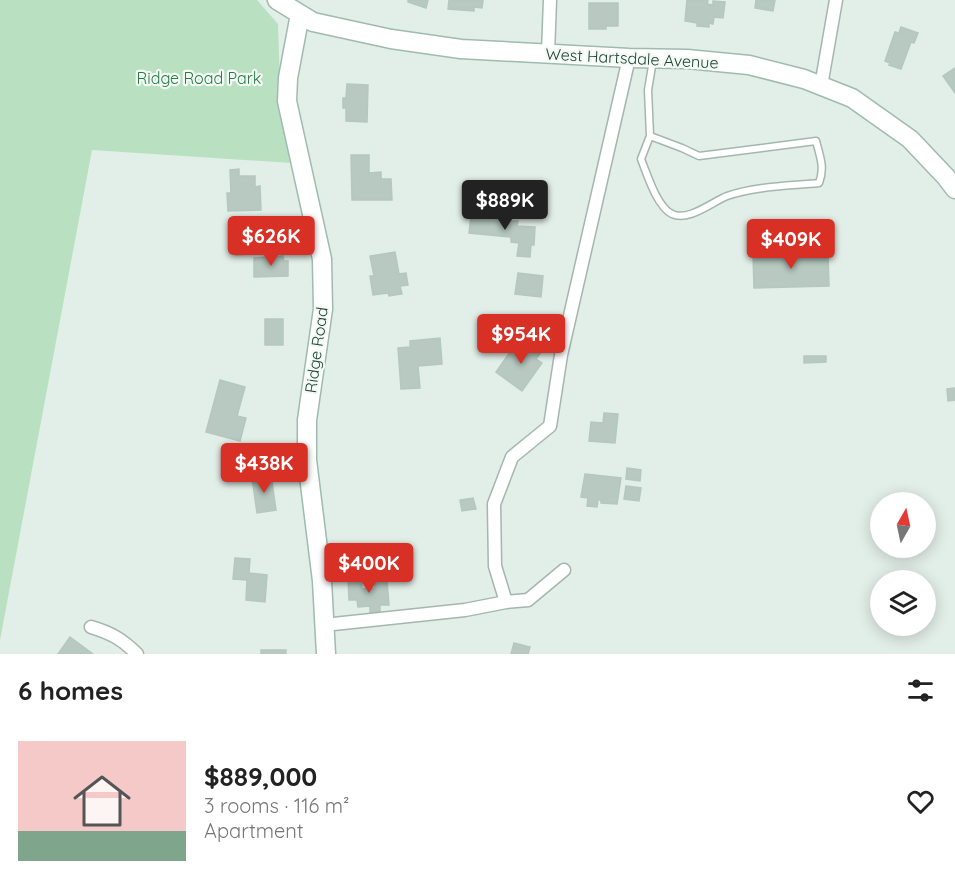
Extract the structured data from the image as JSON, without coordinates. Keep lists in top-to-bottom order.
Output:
{
  "streets": {
    "main road": ["West Hartsdale Avenue", "Ridge Road"]
  },
  "crossings": [
    ["West Hartsdale Avenue", "Ridge Road"]
  ],
  "parks": ["Ridge Road Park"],
  "north": "top",
  "page": {
    "price": [
      "$889K",
      "$626K",
      "$409K",
      "$954K",
      "$438K",
      "$400K"
    ],
    "heading": "6 homes",
    "list": [
      {
        "name": "$889,000",
        "note": "3 rooms · 116 m² · Apartment"
      }
    ]
  }
}
